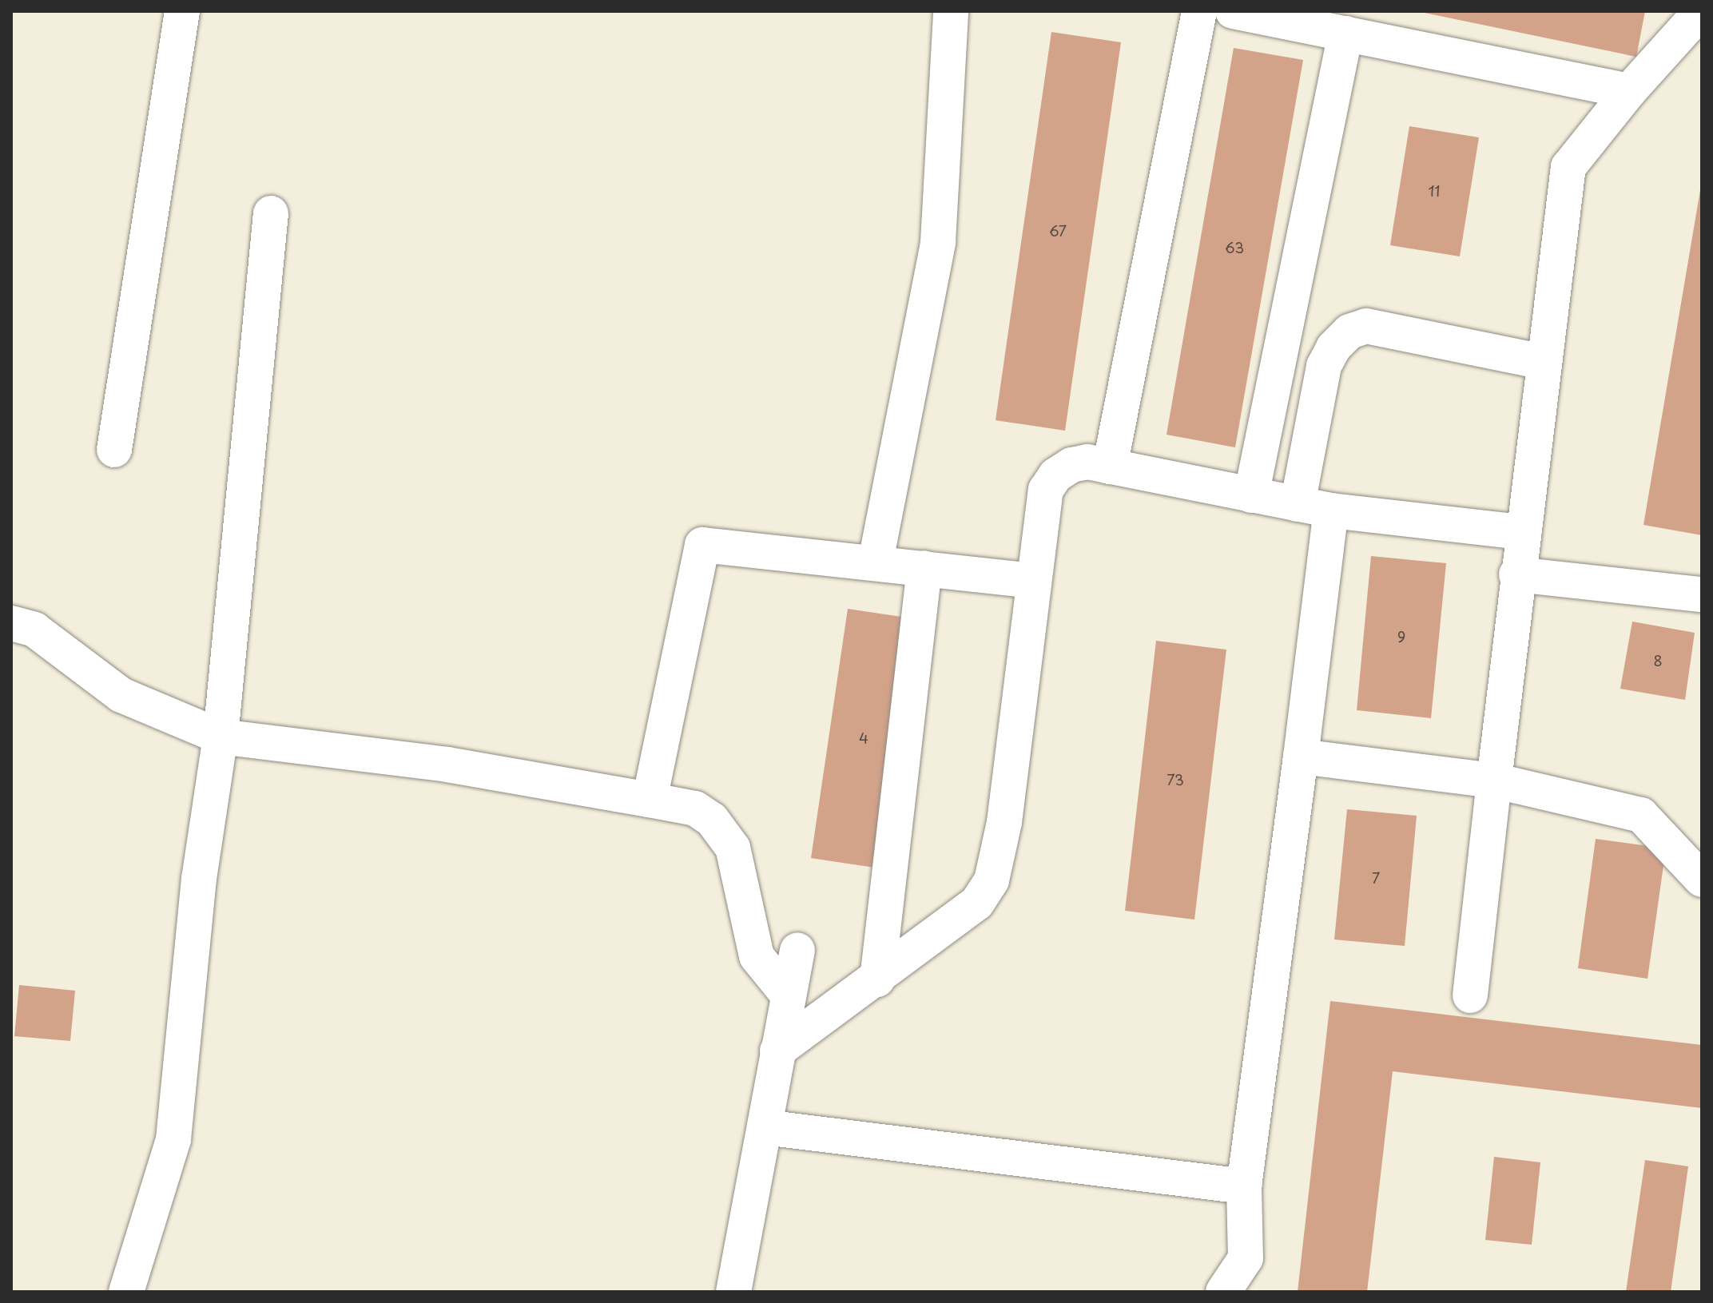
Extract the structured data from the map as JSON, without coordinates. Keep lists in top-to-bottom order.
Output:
{
  "house_numbers": [
    "11",
    "67",
    "63",
    "9",
    "8",
    "4",
    "73",
    "7"
  ]
}
